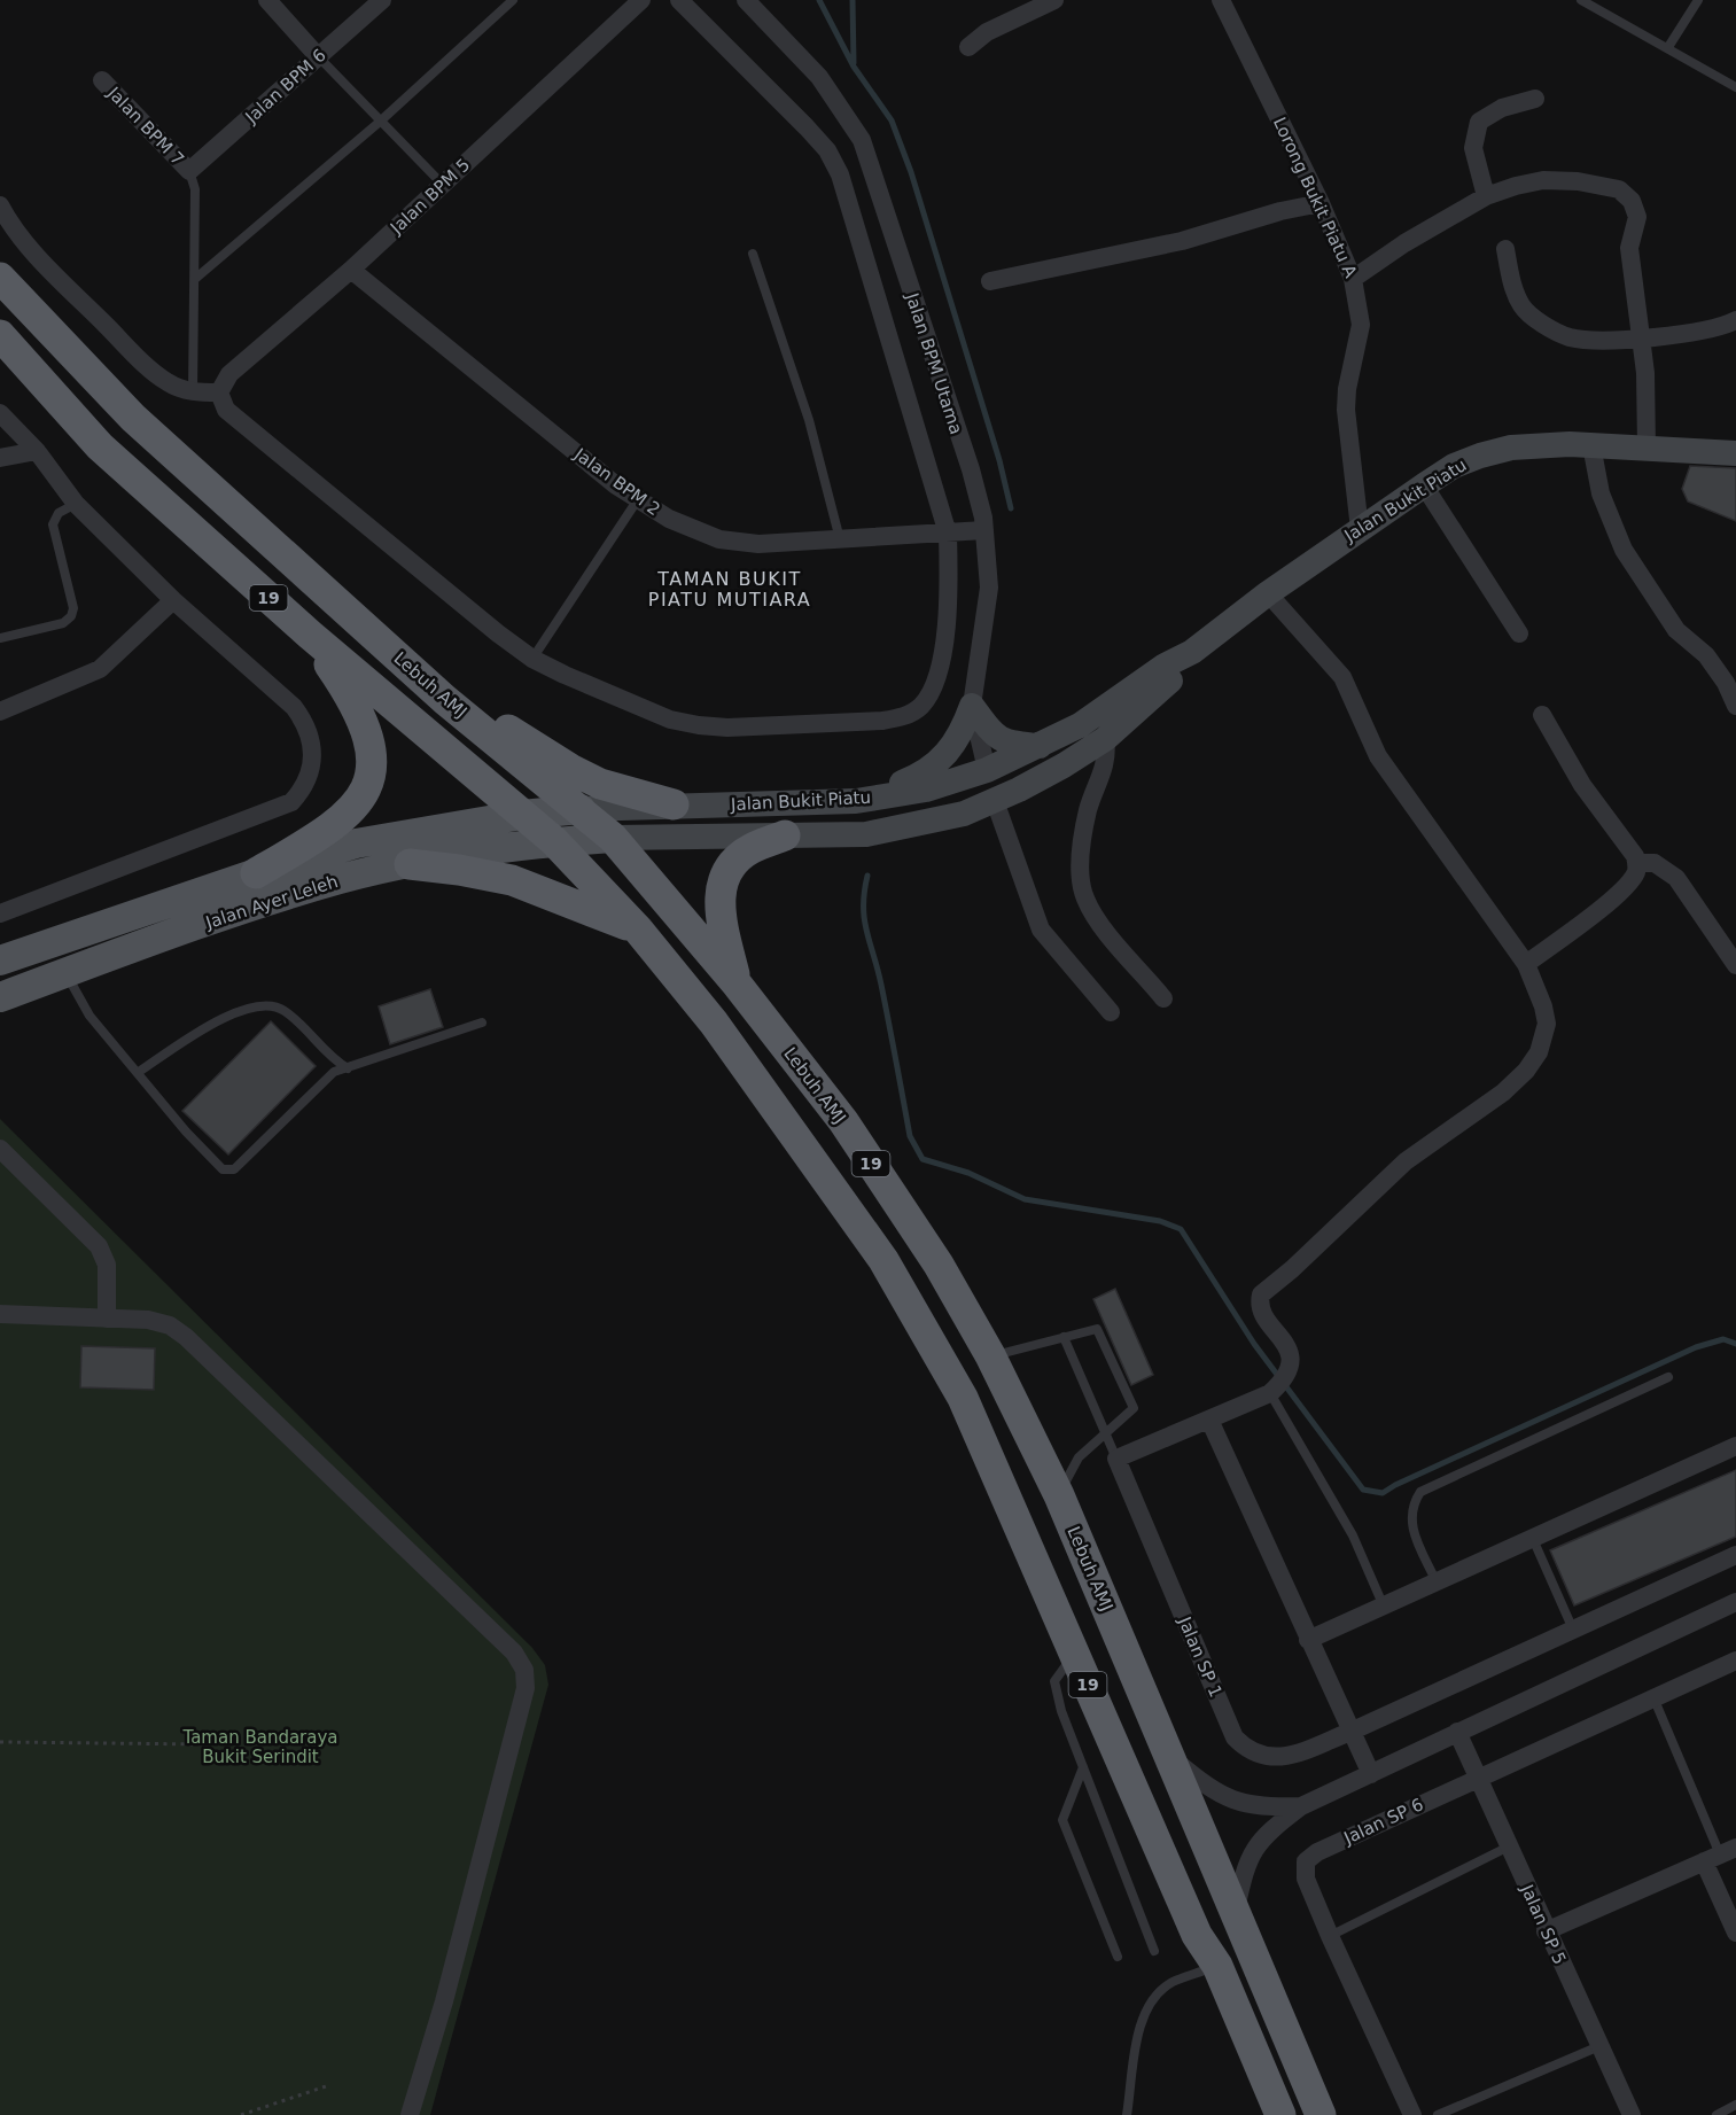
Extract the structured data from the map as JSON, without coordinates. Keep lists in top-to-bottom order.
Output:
{
  "streets": {
    "highway": ["19", "Lebuh AMJ"],
    "main road": ["Jalan Bukit Piatu", "Jalan Ayer Leleh"],
    "street": [
      "Jalan BPM 6",
      "Jalan BPM 7",
      "Jalan BPM 5",
      "Lorong Bukit Piatu A",
      "Jalan BPM Utama",
      "Jalan BPM 2",
      "Jalan SP 1",
      "Jalan SP 6",
      "Jalan SP 5"
    ]
  },
  "crossings": [
    ["Jalan BPM 6", "Jalan BPM 7"],
    ["Jalan BPM 5", "Jalan BPM 2"],
    ["Lorong Bukit Piatu A", "Jalan Bukit Piatu"],
    ["Jalan BPM Utama", "Jalan BPM 2"],
    ["Jalan BPM Utama", "Jalan Bukit Piatu"],
    ["Jalan Bukit Piatu", "Lebuh AMJ"],
    ["Jalan Bukit Piatu", "Jalan Ayer Leleh"],
    ["19", "Jalan Ayer Leleh"],
    ["Lebuh AMJ", "Jalan Ayer Leleh"],
    ["Jalan SP 6", "Jalan SP 5"]
  ],
  "districts": ["TAMAN BUKIT PIATU MUTIARA"],
  "parks": ["Taman Bandaraya Bukit Serindit"]
}
